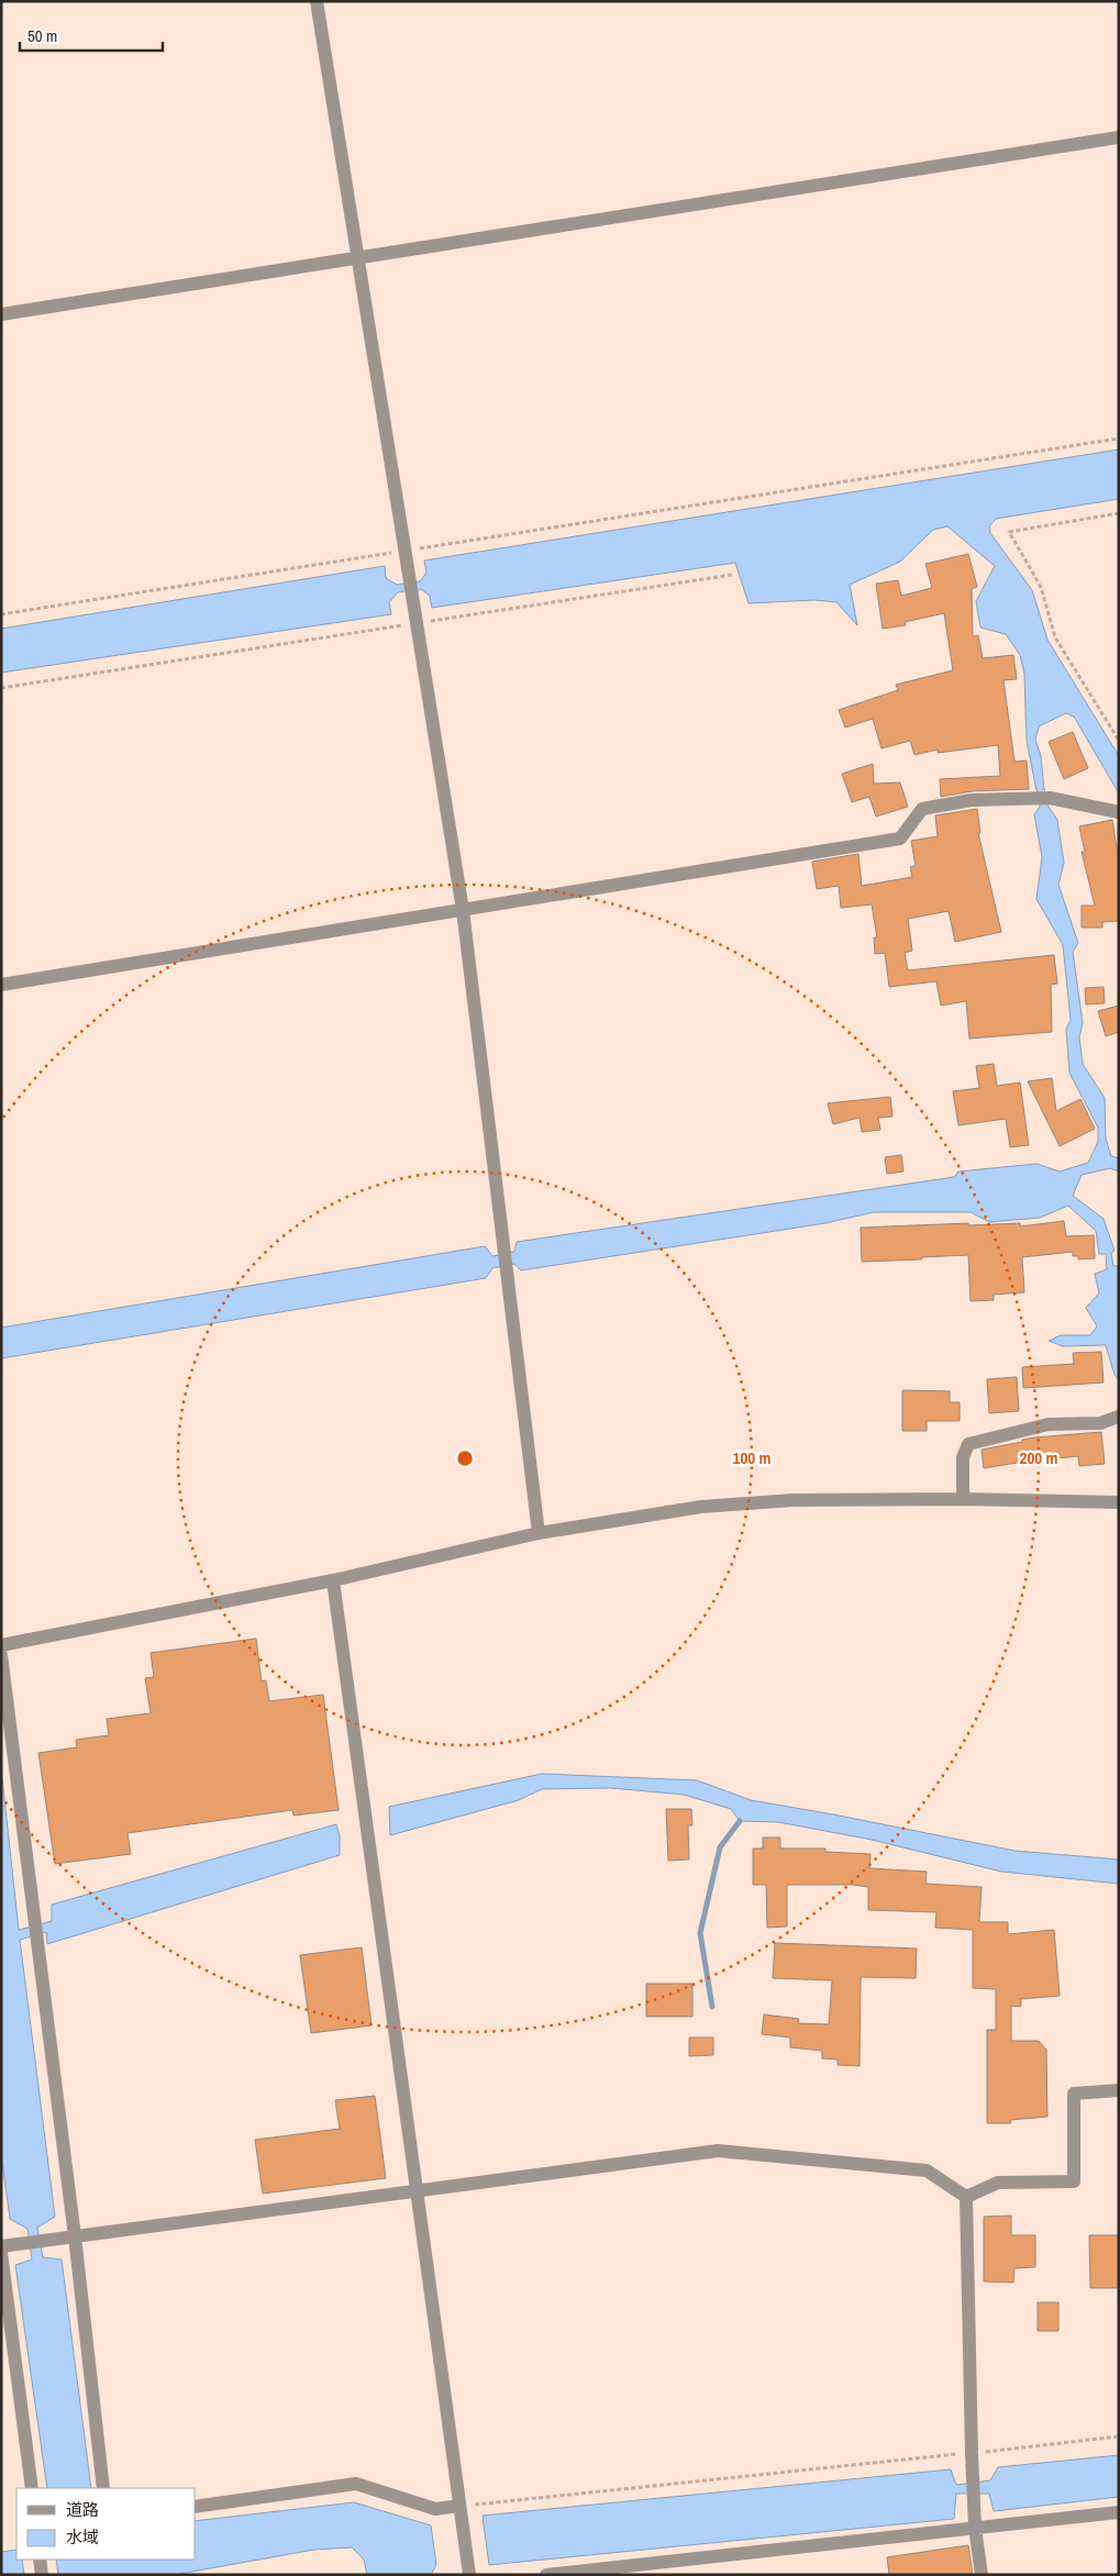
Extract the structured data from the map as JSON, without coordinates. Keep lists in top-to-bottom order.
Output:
{
  "legend": ["道路", "水域"],
  "scale_bar": "50 m",
  "rings": ["100 m", "200 m"]
}
